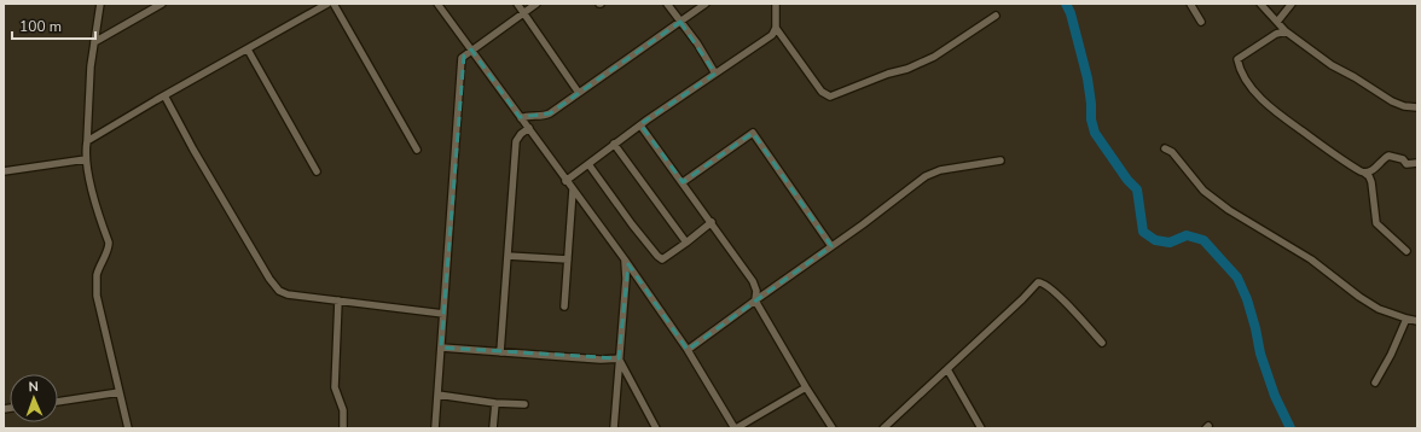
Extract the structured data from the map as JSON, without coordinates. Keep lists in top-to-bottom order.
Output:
{
  "scale_bar": "100 m",
  "north": "top"
}
